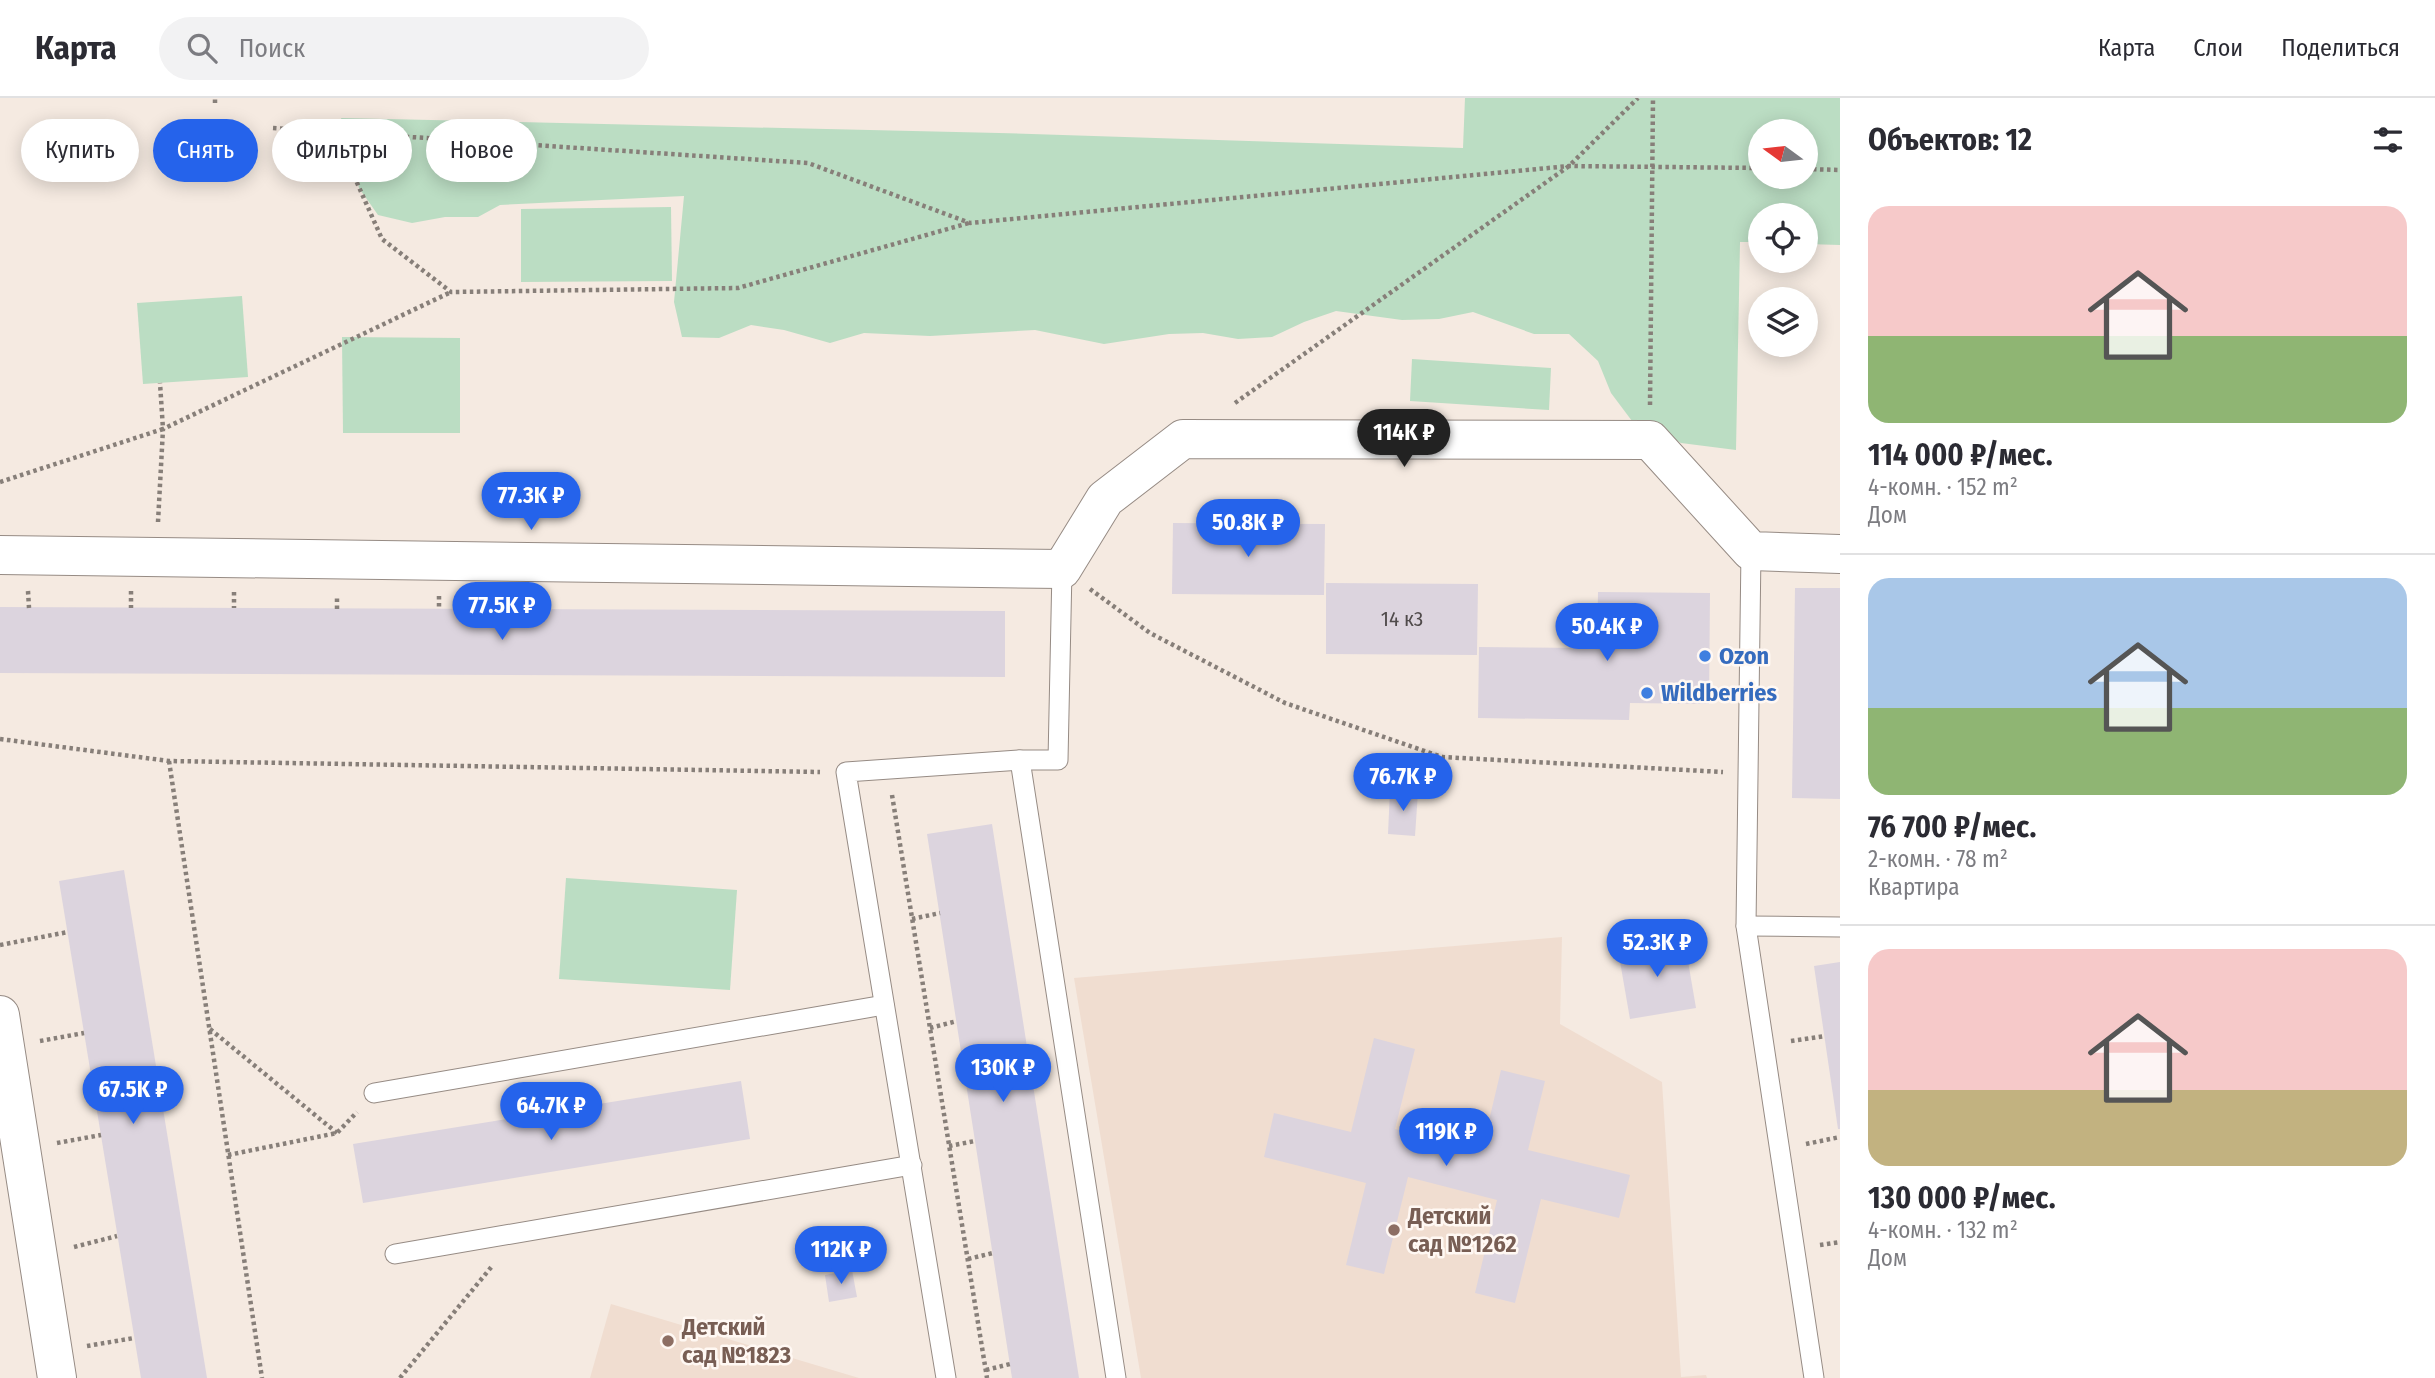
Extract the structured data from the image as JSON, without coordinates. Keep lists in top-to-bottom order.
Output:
{
  "places": [
    "Ozon",
    "Wildberries",
    "Детский сад №1262",
    "Детский сад №1823"
  ],
  "house_numbers": ["14 к3"],
  "north": "left",
  "page": {
    "header": "Карта",
    "search": "Поиск",
    "nav": ["Карта", "Слои", "Поделиться"],
    "heading": "Объектов: 12",
    "chip": [
      "Купить",
      "Снять",
      "Фильтры",
      "Новое"
    ],
    "list": [
      {
        "name": "114 000 ₽/мес.",
        "note": "4-комн. · 152 m² · Дом"
      },
      {
        "name": "76 700 ₽/мес.",
        "note": "2-комн. · 78 m² · Квартира"
      },
      {
        "name": "130 000 ₽/мес.",
        "note": "4-комн. · 132 m² · Дом"
      }
    ],
    "price": [
      "114K ₽",
      "77.3K ₽",
      "50.8K ₽",
      "77.5K ₽",
      "50.4K ₽",
      "76.7K ₽",
      "52.3K ₽",
      "130K ₽",
      "67.5K ₽",
      "64.7K ₽",
      "119K ₽",
      "112K ₽"
    ]
  }
}
